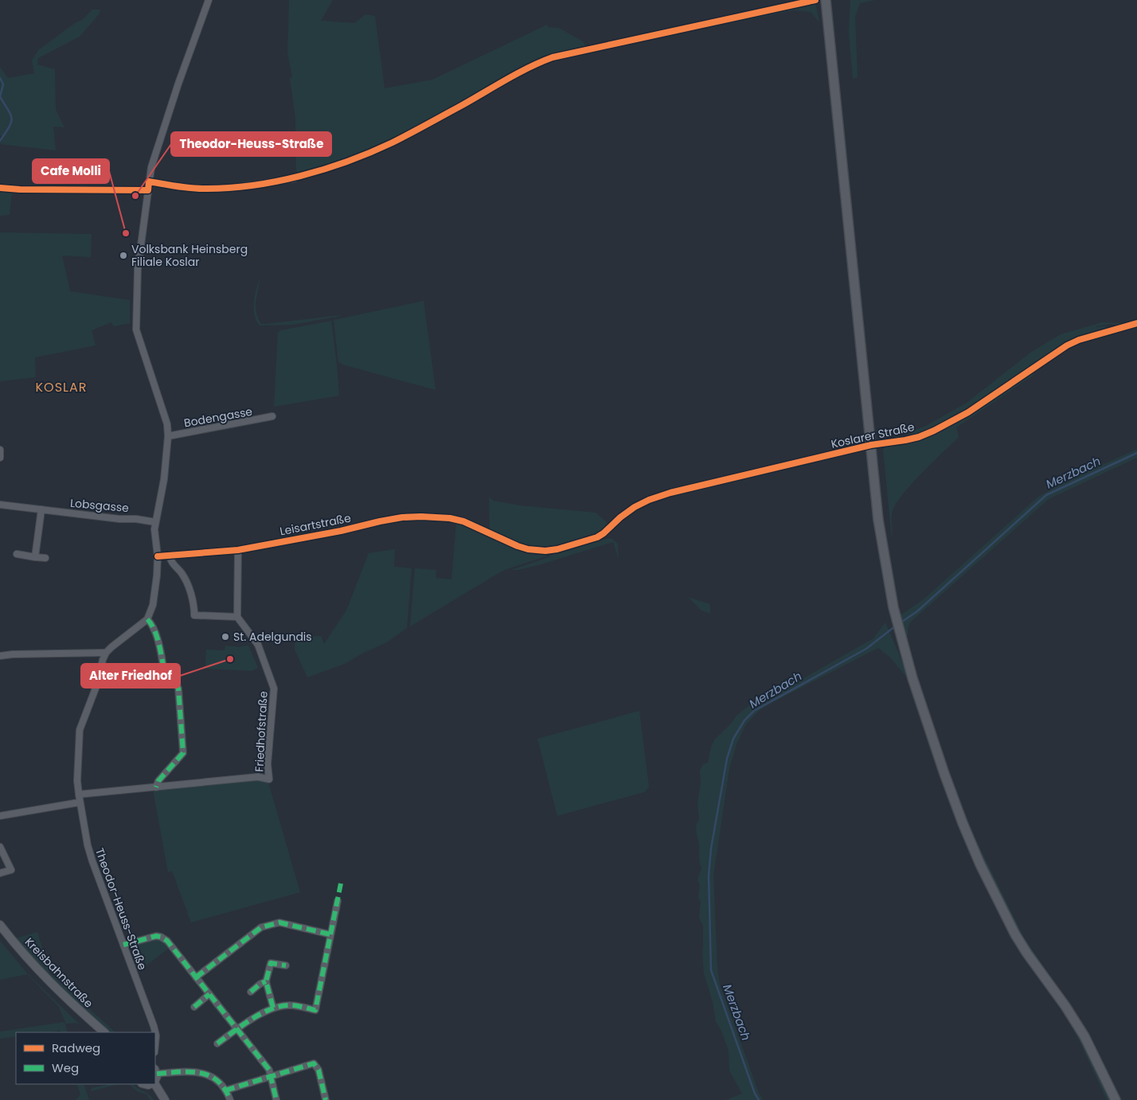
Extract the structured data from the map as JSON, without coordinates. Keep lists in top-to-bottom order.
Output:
{
  "streets": {
    "street": [
      "Bodengasse",
      "Koslarer Straße",
      "Lobsgasse",
      "Leisartstraße",
      "Friedhofstraße",
      "Theodor-Heuss-Straße",
      "Kreisbahnstraße"
    ]
  },
  "crossings": [
    ["Koslarer Straße", "Leisartstraße"],
    ["Friedhofstraße", "Theodor-Heuss-Straße"]
  ],
  "districts": ["KOSLAR"],
  "water": ["Merzbach"],
  "places": [
    "Theodor-Heuss-Straße",
    "Cafe Molli",
    "Volksbank Heinsberg Filiale Koslar",
    "St. Adelgundis",
    "Alter Friedhof"
  ],
  "legend": ["Radweg", "Weg"]
}
